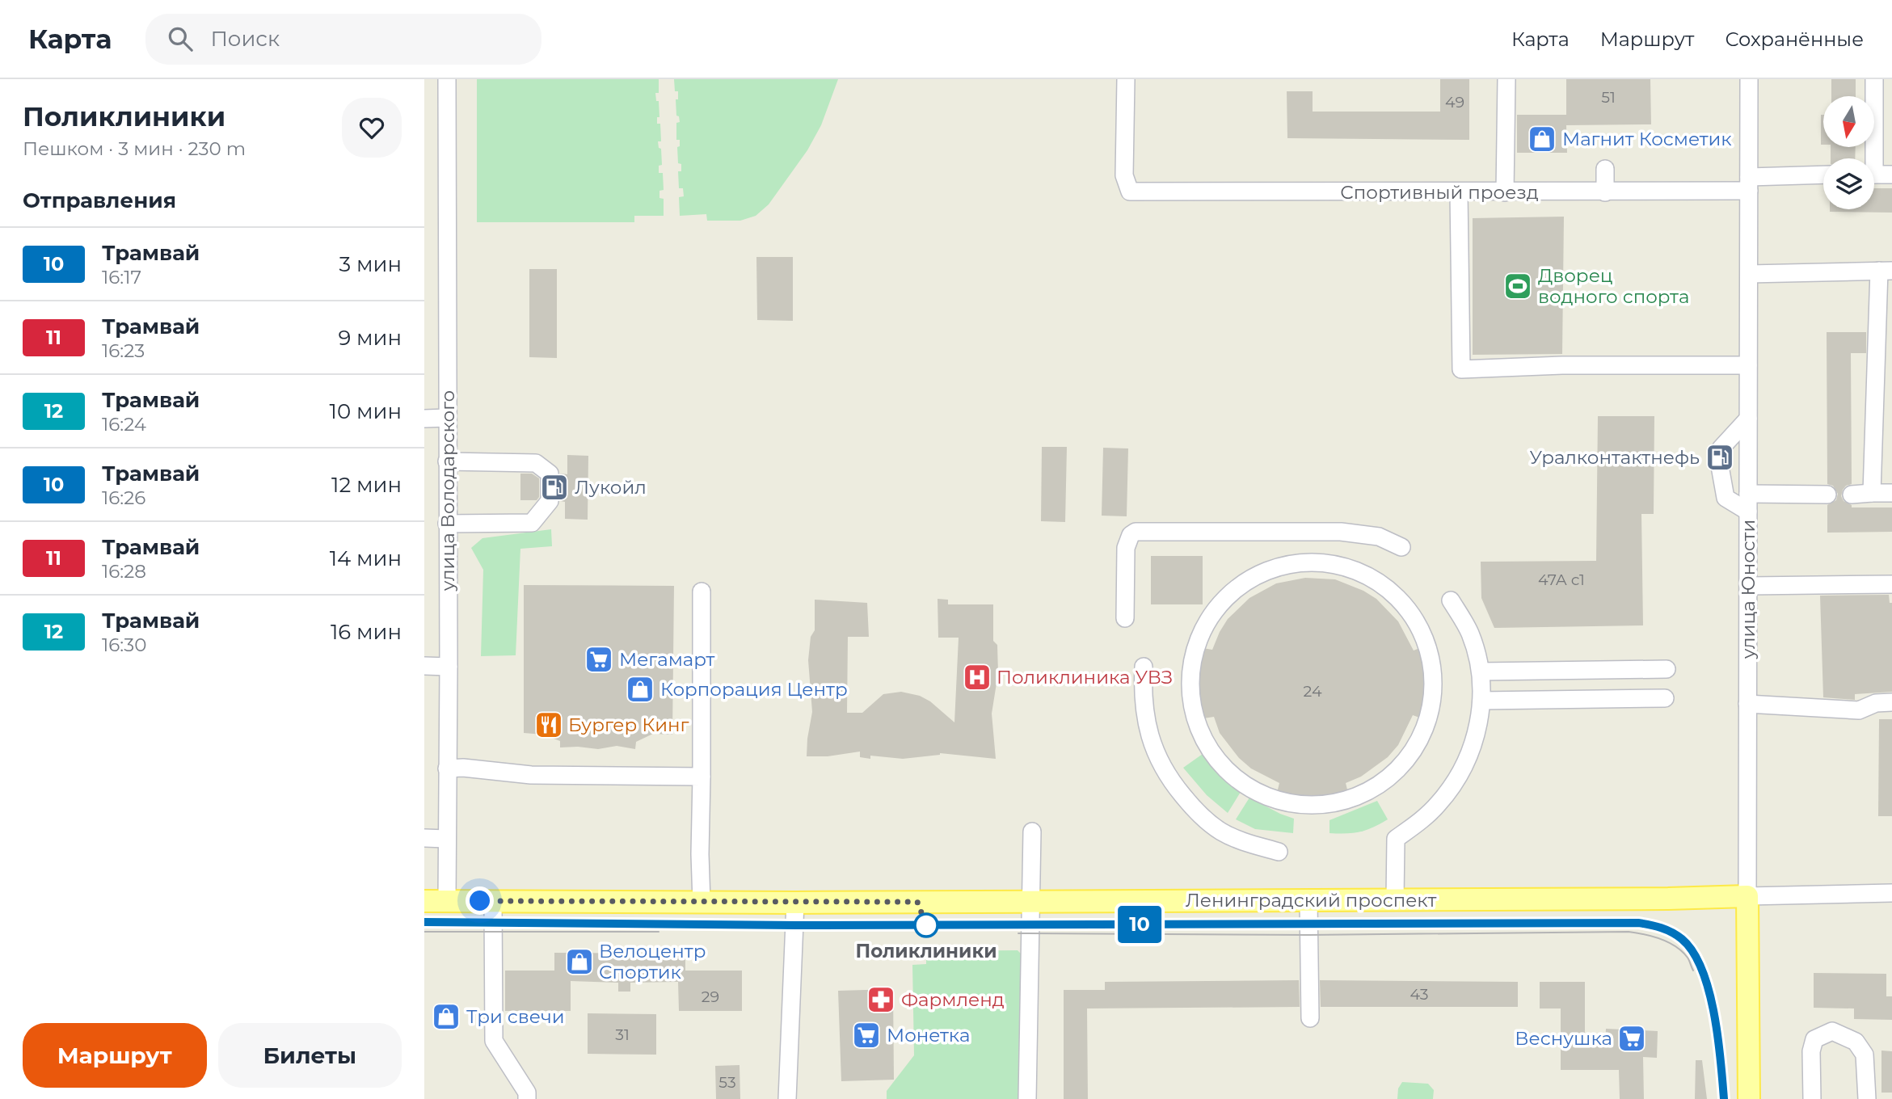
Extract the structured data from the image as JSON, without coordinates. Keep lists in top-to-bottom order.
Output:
{
  "streets": {
    "main road": ["улица Юности", "Ленинградский проспект"],
    "street": ["Спортивный проезд", "улица Володарского"]
  },
  "crossings": [
    ["Спортивный проезд", "улица Юности"],
    ["улица Володарского", "Ленинградский проспект"],
    ["улица Юности", "Ленинградский проспект"]
  ],
  "places": {
    "shop": [
      "Магнит Косметик",
      "Корпорация Центр",
      "Велоцентр Спортик",
      "Три свечи"
    ],
    "sports": ["Дворец водного спорта"],
    "fuel station": ["Уралконтактнефь", "Лукойл"],
    "supermarket": ["Мегамарт", "Монетка", "Веснушка"],
    "hospital": ["Поликлиника УВЗ"],
    "restaurant": ["Бургер Кинг"],
    "other": ["Поликлиники"],
    "pharmacy": ["Фармленд"]
  },
  "lines": ["tram line 10"],
  "house_numbers": [
    "51",
    "49",
    "47А с1",
    "24",
    "43",
    "29",
    "31",
    "53"
  ],
  "north": "bottom",
  "page": {
    "header": "Карта",
    "search": "Поиск",
    "nav": ["Карта", "Маршрут", "Сохранённые"],
    "heading": [
      ["Поликлиники", "Пешком · 3 мин · 230 m"],
      "Отправления"
    ],
    "on_map": "10",
    "list": [
      {
        "mark": "10",
        "name": "Трамвай",
        "note": "16:17",
        "value": "3 мин"
      },
      {
        "mark": "11",
        "name": "Трамвай",
        "note": "16:23",
        "value": "9 мин"
      },
      {
        "mark": "12",
        "name": "Трамвай",
        "note": "16:24",
        "value": "10 мин"
      },
      {
        "mark": "10",
        "name": "Трамвай",
        "note": "16:26",
        "value": "12 мин"
      },
      {
        "mark": "11",
        "name": "Трамвай",
        "note": "16:28",
        "value": "14 мин"
      },
      {
        "mark": "12",
        "name": "Трамвай",
        "note": "16:30",
        "value": "16 мин"
      }
    ],
    "buttons": ["Маршрут", "Билеты"]
  }
}
